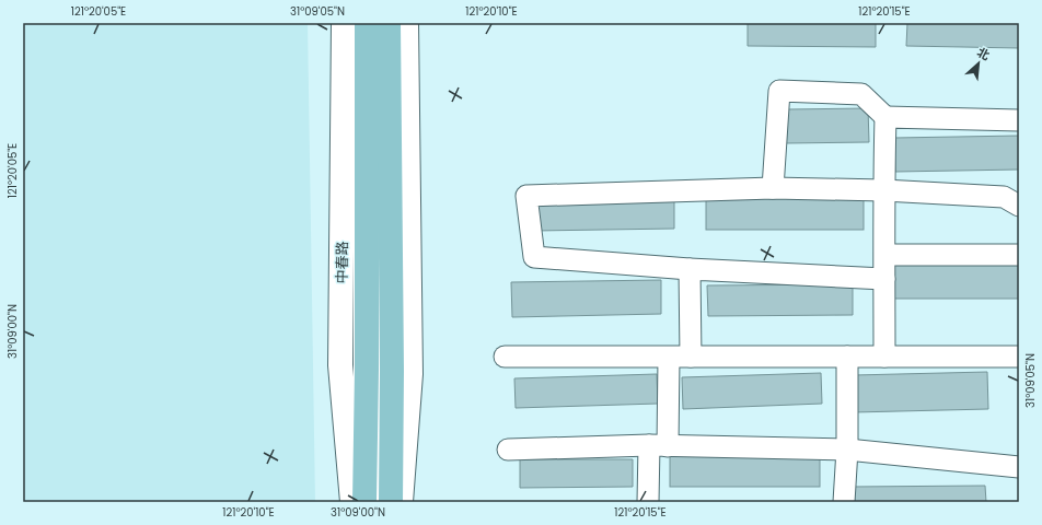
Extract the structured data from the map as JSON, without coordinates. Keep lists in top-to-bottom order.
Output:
{
  "streets": {
    "main road": ["中春路"]
  },
  "north": "top right",
  "coordinates": [
    "121°20'05\"E",
    "31°09'05\"N",
    "121°20'10\"E",
    "121°20'15\"E",
    "31°09'00\"N"
  ]
}
